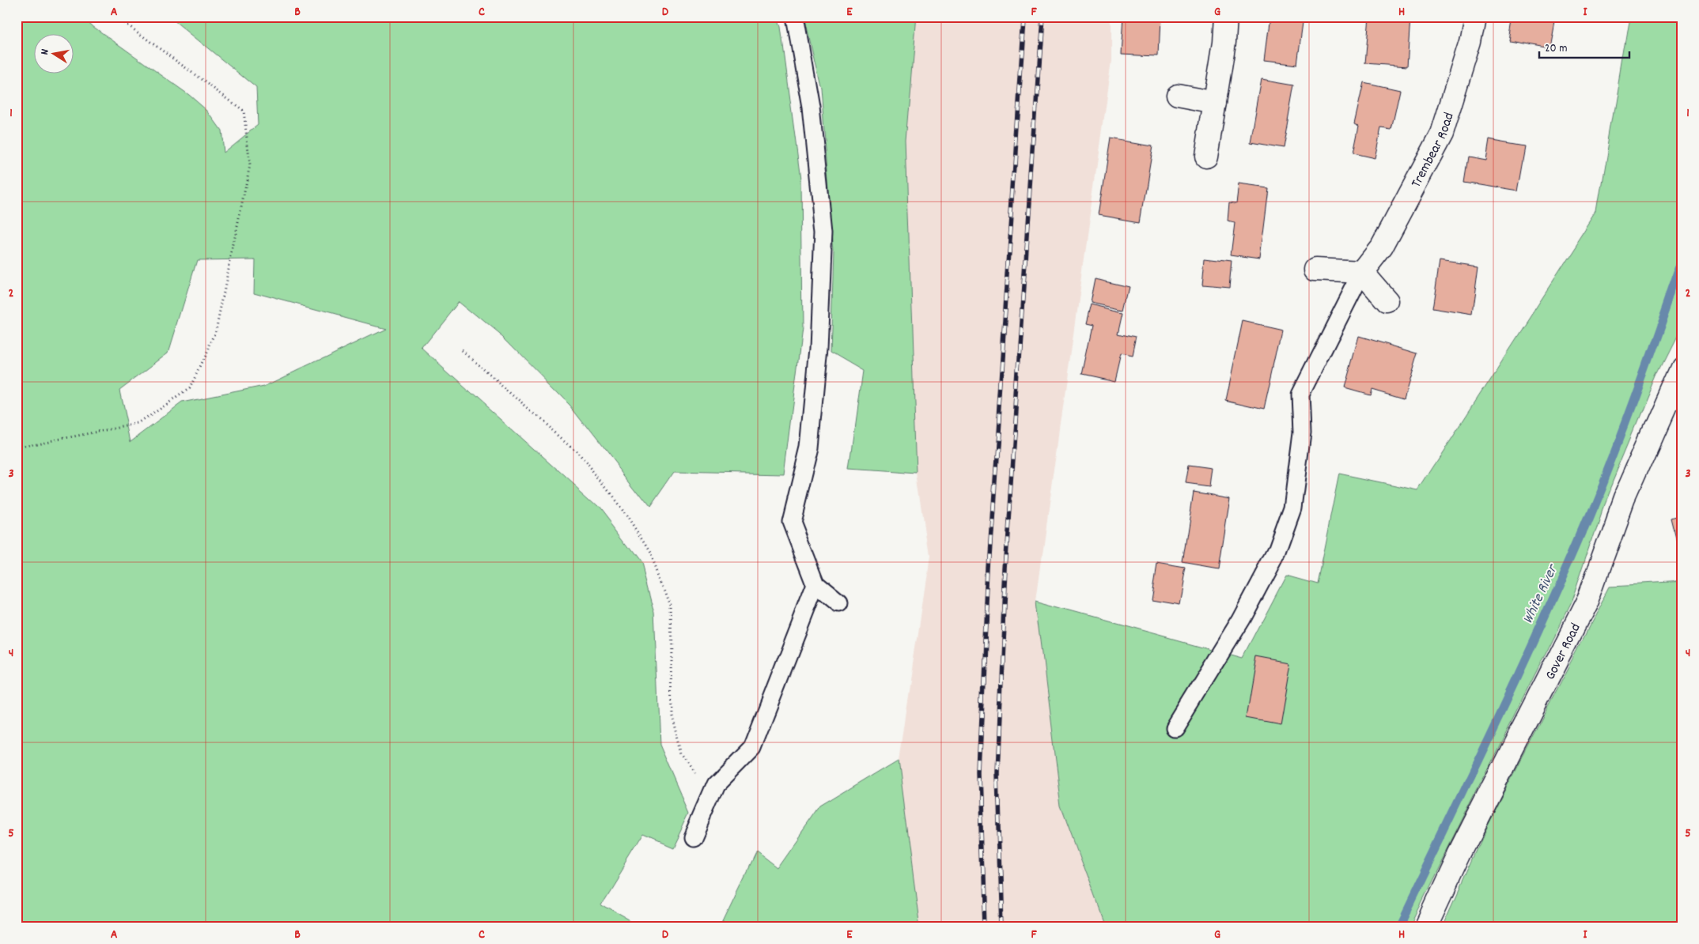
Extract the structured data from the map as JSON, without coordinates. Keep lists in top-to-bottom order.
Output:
{
  "streets": {
    "street": ["Trembear Road", "Gover Road"]
  },
  "water": ["White River"],
  "scale_bar": "20 m",
  "north": "left",
  "grid": {
    "columns": [
      "A",
      "B",
      "C",
      "D",
      "E",
      "F",
      "G",
      "H",
      "I"
    ],
    "rows": [
      "1",
      "2",
      "3",
      "4",
      "5"
    ]
  }
}
